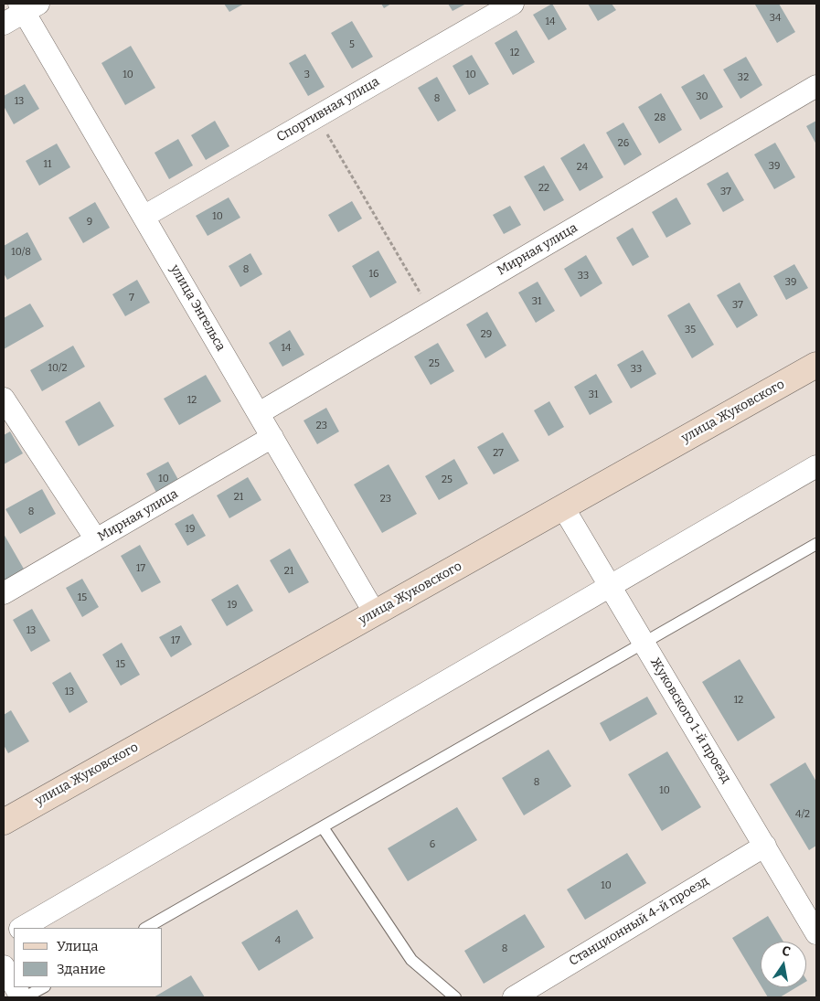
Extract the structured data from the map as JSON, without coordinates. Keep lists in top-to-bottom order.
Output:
{
  "streets": {
    "street": [
      "Спортивная улица",
      "Мирная улица",
      "улица Энгельса",
      "улица Жуковского",
      "Жуковского 1-й проезд",
      "Станционный 4-й проезд"
    ]
  },
  "crossings": [
    ["Спортивная улица", "улица Энгельса"],
    ["Мирная улица", "улица Энгельса"],
    ["улица Энгельса", "улица Жуковского"],
    ["улица Жуковского", "Жуковского 1-й проезд"],
    ["Жуковского 1-й проезд", "Станционный 4-й проезд"]
  ],
  "house_numbers": [
    "34",
    "14",
    "5",
    "12",
    "10",
    "3",
    "10",
    "32",
    "30",
    "8",
    "13",
    "28",
    "26",
    "11",
    "39",
    "24",
    "22",
    "37",
    "10",
    "9",
    "10/8",
    "8",
    "16",
    "33",
    "39",
    "7",
    "31",
    "37",
    "35",
    "29",
    "14",
    "25",
    "10/2",
    "33",
    "31",
    "12",
    "23",
    "27",
    "10",
    "25",
    "21",
    "23",
    "8",
    "19",
    "17",
    "21",
    "15",
    "19",
    "13",
    "17",
    "15",
    "13",
    "12",
    "8",
    "10",
    "4/2",
    "6",
    "10",
    "4",
    "8"
  ],
  "legend": ["Улица", "Здание"],
  "north": "top"
}
